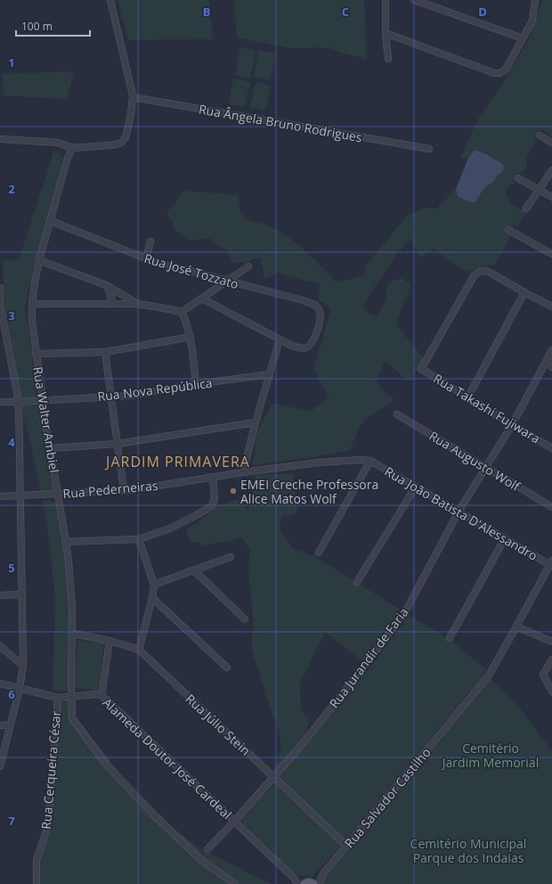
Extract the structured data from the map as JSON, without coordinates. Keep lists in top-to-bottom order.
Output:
{
  "streets": {
    "street": [
      "Rua Ângela Bruno Rodrigues",
      "Rua José Tozzato",
      "Rua Nova República",
      "Rua Takashi Fujiwara",
      "Rua Walter Ambiel",
      "Rua Augusto Wolf",
      "Rua Pederneiras",
      "Rua João Batista D'Alessandro",
      "Rua Jurandir de Faria",
      "Rua Júlio Stein",
      "Alameda Doutor José Cardeal",
      "Rua Cerqueira César",
      "Rua Salvador Castilho"
    ]
  },
  "crossings": [
    ["Rua José Tozzato", "Rua Walter Ambiel"],
    ["Rua Nova República", "Rua Walter Ambiel"],
    ["Rua Takashi Fujiwara", "Rua Jurandir de Faria"],
    ["Rua Walter Ambiel", "Rua Pederneiras"],
    ["Rua Walter Ambiel", "Rua Júlio Stein"],
    ["Rua Walter Ambiel", "Alameda Doutor José Cardeal"],
    ["Rua Augusto Wolf", "Rua Jurandir de Faria"],
    ["Rua Pederneiras", "Rua João Batista D'Alessandro"],
    ["Rua João Batista D'Alessandro", "Rua Jurandir de Faria"],
    ["Rua João Batista D'Alessandro", "Rua Salvador Castilho"],
    ["Rua Jurandir de Faria", "Rua Júlio Stein"],
    ["Rua Jurandir de Faria", "Alameda Doutor José Cardeal"],
    ["Rua Júlio Stein", "Rua Salvador Castilho"],
    ["Alameda Doutor José Cardeal", "Rua Cerqueira César"],
    ["Alameda Doutor José Cardeal", "Rua Salvador Castilho"]
  ],
  "districts": ["JARDIM PRIMAVERA"],
  "parks": ["Cemitério Jardim Memorial", "Cemitério Municipal Parque dos Indaias"],
  "places": ["EMEI Creche Professora Alice Matos Wolf"],
  "scale_bar": "100 m",
  "grid": {
    "columns": ["B", "C", "D"],
    "rows": [
      "1",
      "2",
      "3",
      "4",
      "5",
      "6",
      "7"
    ]
  }
}
